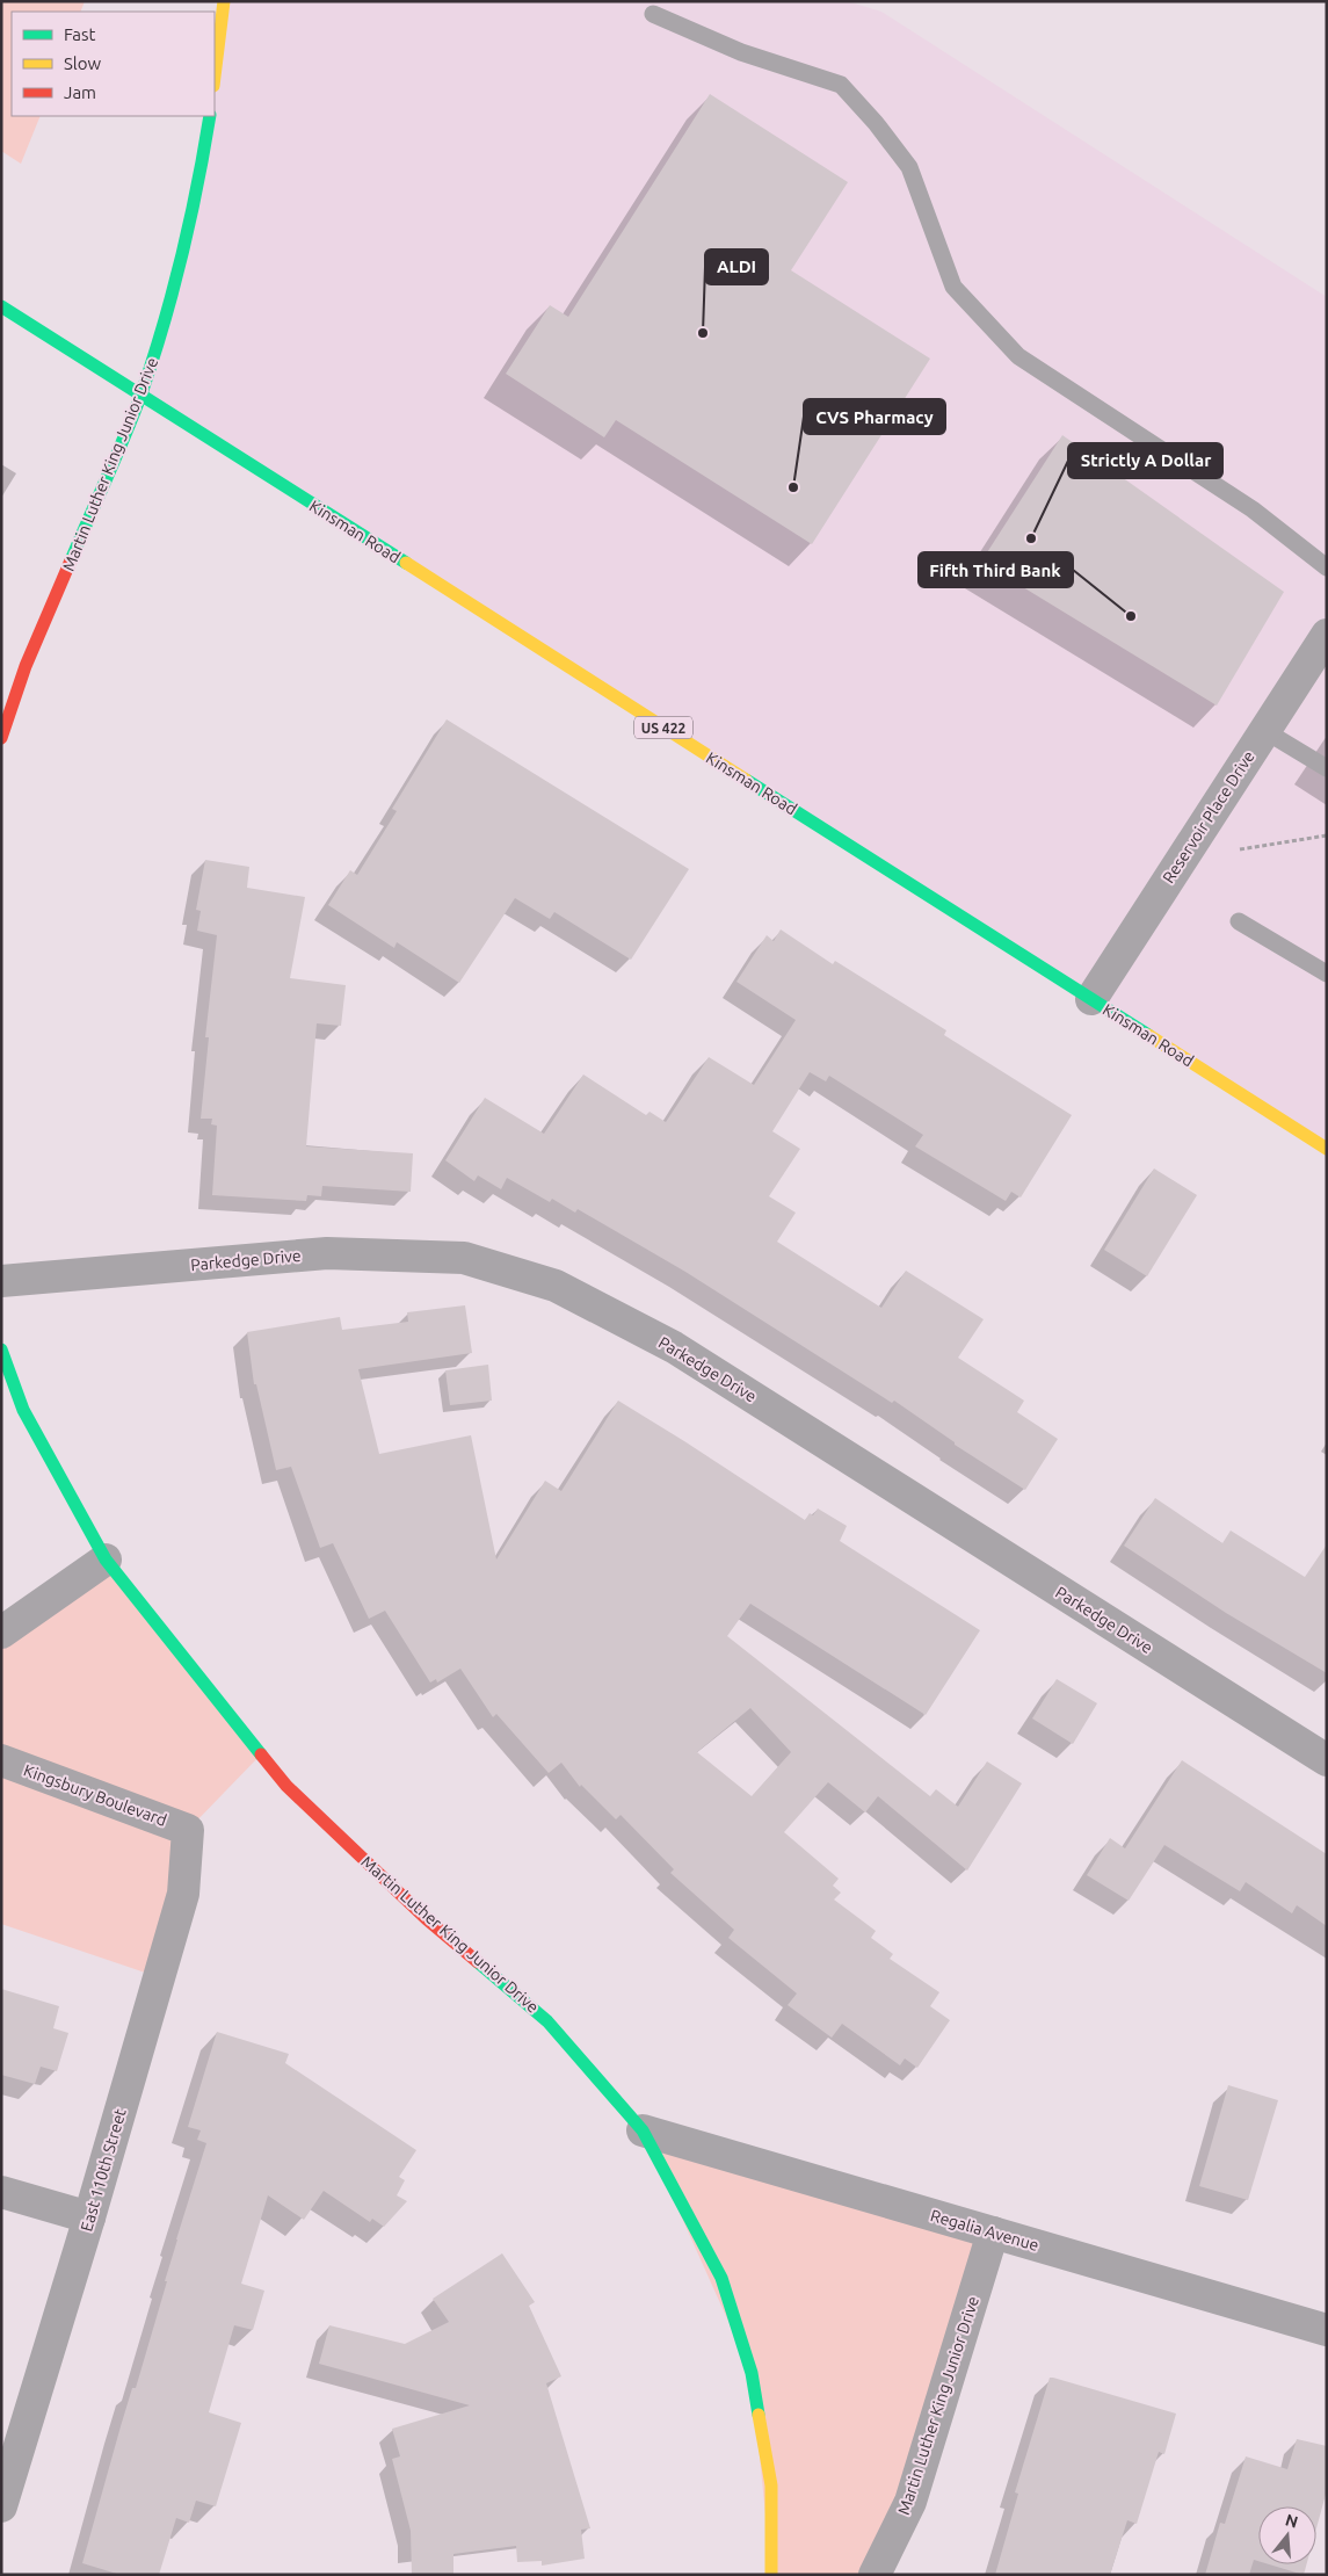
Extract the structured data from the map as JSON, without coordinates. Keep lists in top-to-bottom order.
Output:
{
  "streets": {
    "street": [
      "Martin Luther King Junior Drive",
      "Kinsman Road",
      "US 422",
      "Reservoir Place Drive",
      "Parkedge Drive",
      "Kingsbury Boulevard",
      "East 110th Street",
      "Regalia Avenue"
    ]
  },
  "crossings": [
    ["Martin Luther King Junior Drive", "Kinsman Road"],
    ["Martin Luther King Junior Drive", "Regalia Avenue"],
    ["Kinsman Road", "Reservoir Place Drive"],
    ["Kingsbury Boulevard", "East 110th Street"]
  ],
  "places": [
    "ALDI",
    "CVS Pharmacy",
    "Strictly A Dollar",
    "Fifth Third Bank"
  ],
  "legend": ["Fast", "Slow", "Jam"],
  "north": "top"
}
